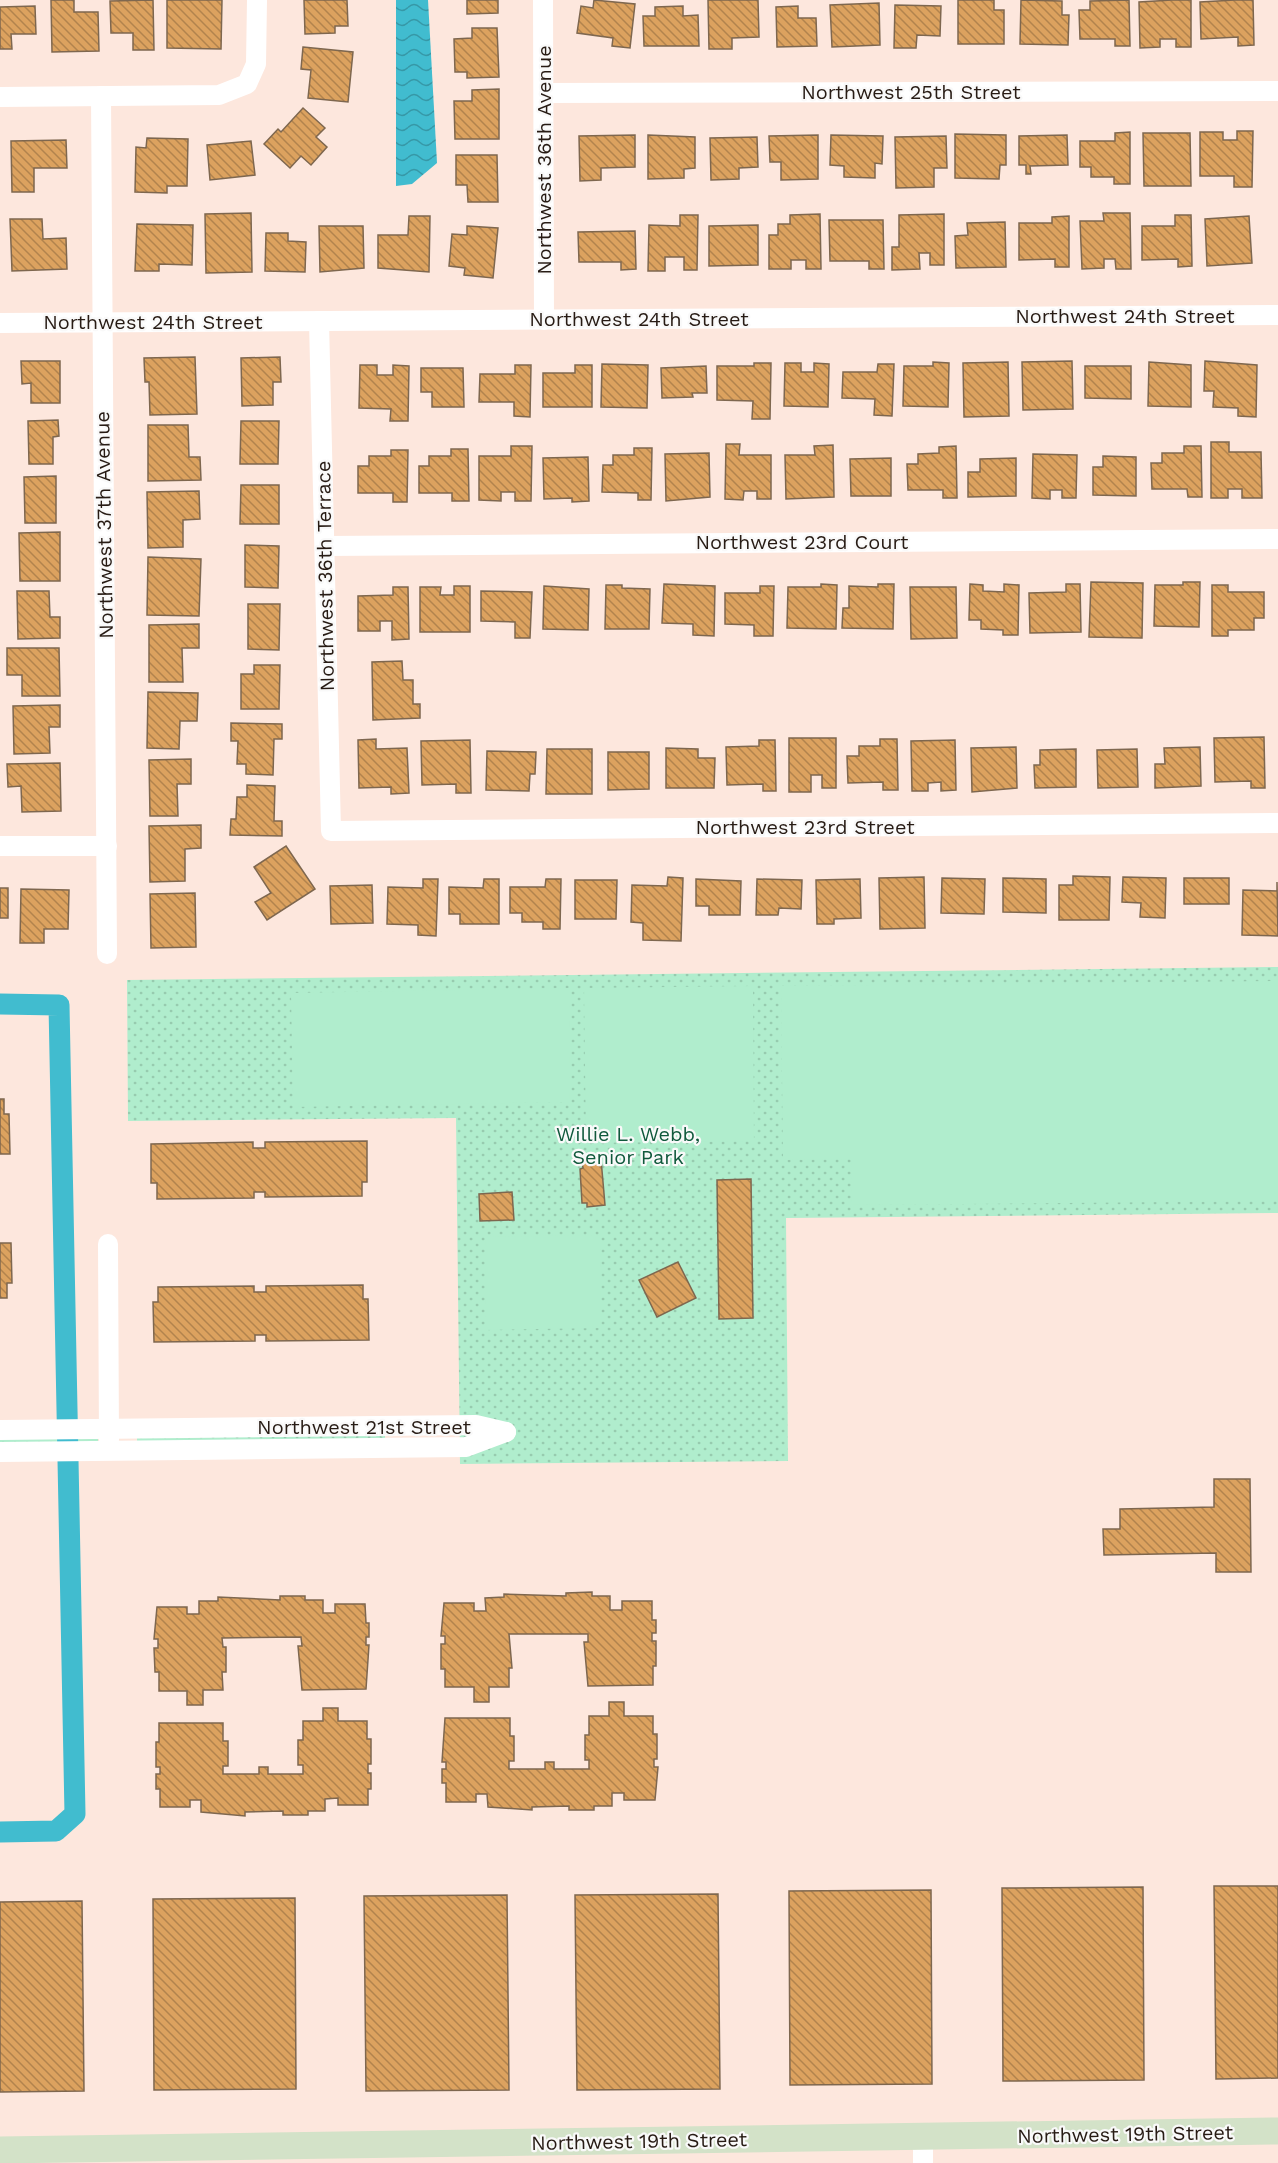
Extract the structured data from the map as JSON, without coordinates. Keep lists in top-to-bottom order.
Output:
{
  "streets": {
    "street": [
      "Northwest 25th Street",
      "Northwest 36th Avenue",
      "Northwest 24th Street",
      "Northwest 37th Avenue",
      "Northwest 23rd Court",
      "Northwest 36th Terrace",
      "Northwest 23rd Street",
      "Northwest 21st Street",
      "Northwest 19th Street"
    ]
  },
  "crossings": [
    ["Northwest 25th Street", "Northwest 36th Avenue"],
    ["Northwest 36th Avenue", "Northwest 24th Street"],
    ["Northwest 24th Street", "Northwest 37th Avenue"],
    ["Northwest 24th Street", "Northwest 36th Terrace"],
    ["Northwest 23rd Court", "Northwest 36th Terrace"],
    ["Northwest 36th Terrace", "Northwest 23rd Street"]
  ],
  "parks": ["Willie L. Webb, Senior Park"]
}
